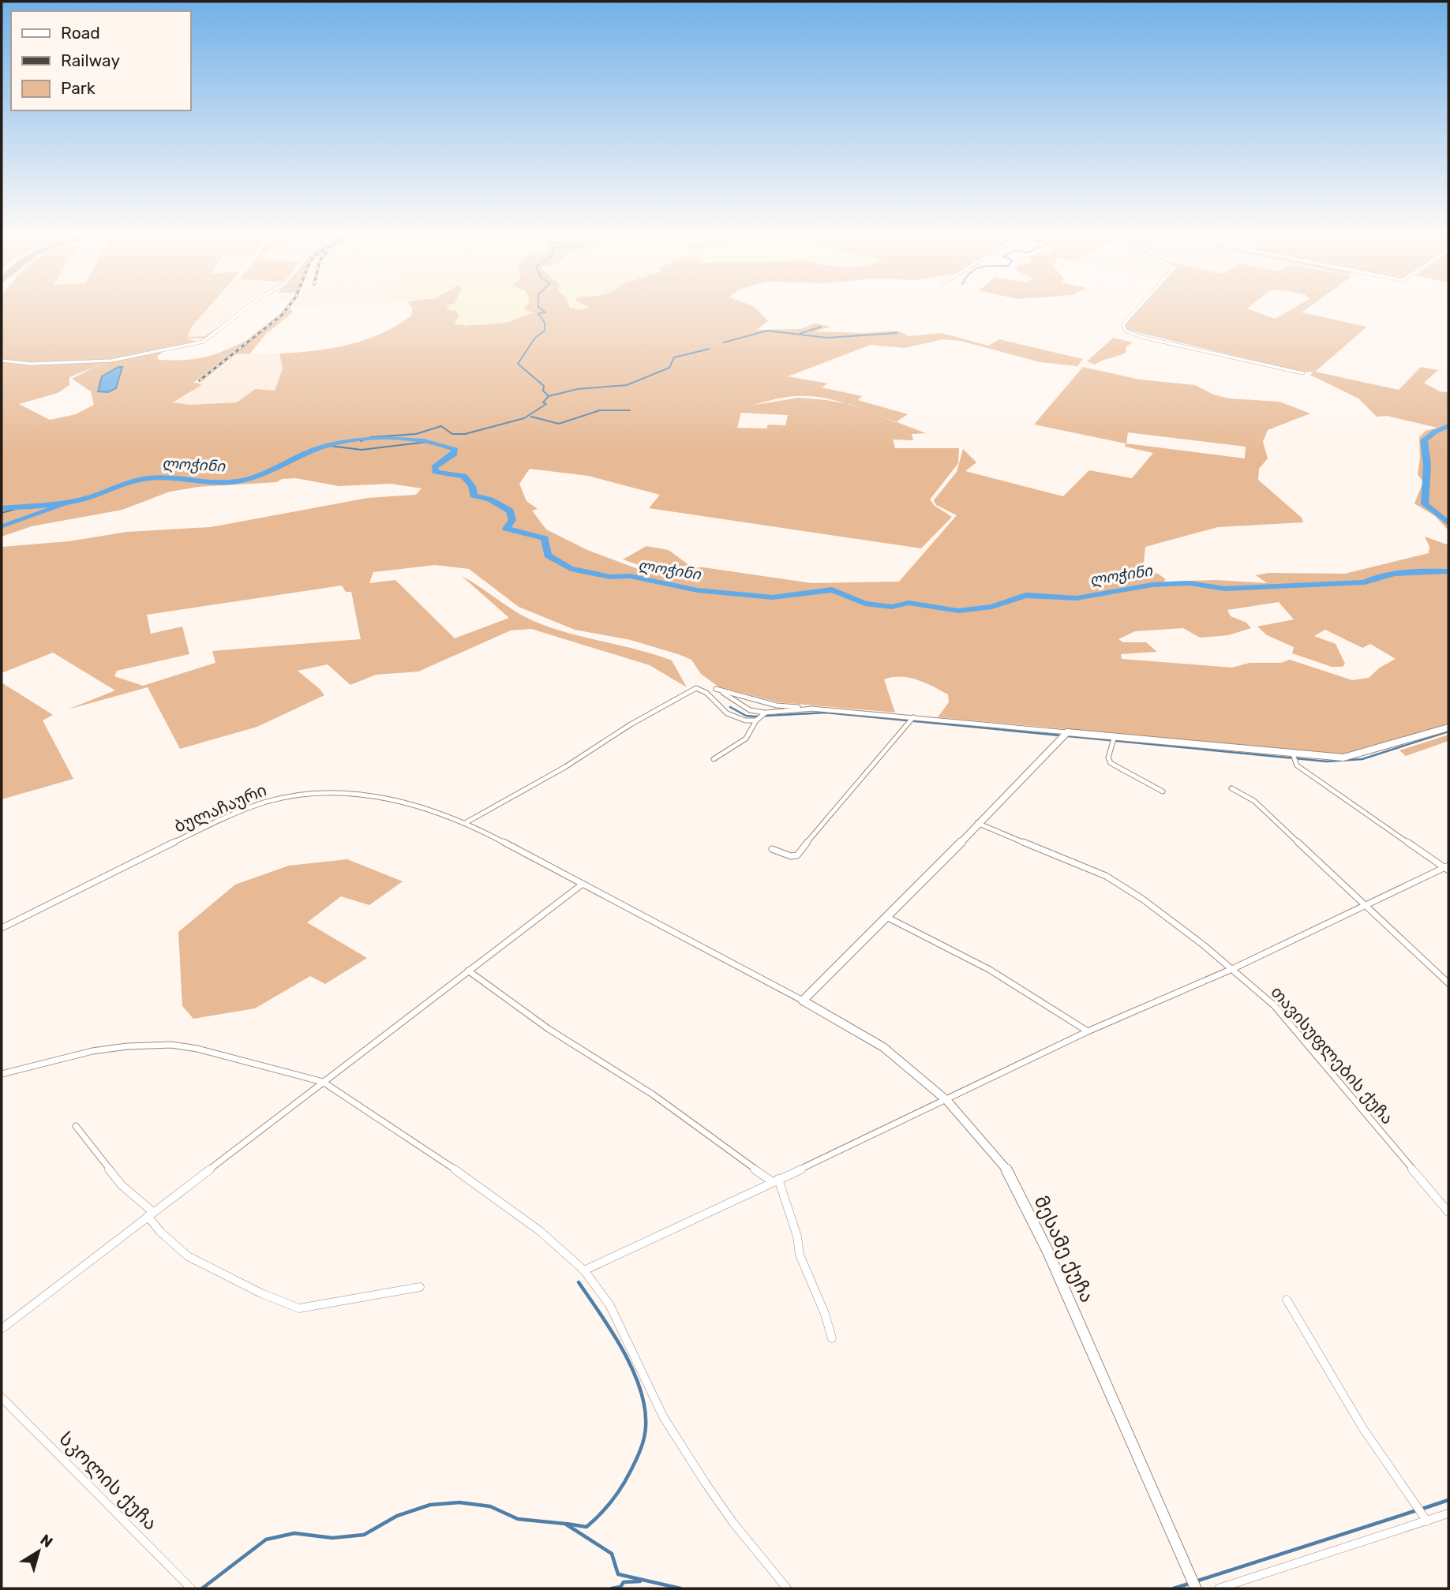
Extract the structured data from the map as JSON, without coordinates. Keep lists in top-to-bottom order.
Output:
{
  "streets": {
    "street": [
      "ბულაჩაური",
      "თავისუფლების ქუჩა",
      "მესამე ქუჩა",
      "სკოლის ქუჩა"
    ]
  },
  "crossings": [
    ["ბულაჩაური", "მესამე ქუჩა"]
  ],
  "water": ["ლოჭინი"],
  "legend": ["Road", "Railway", "Park"],
  "north": "top right"
}
